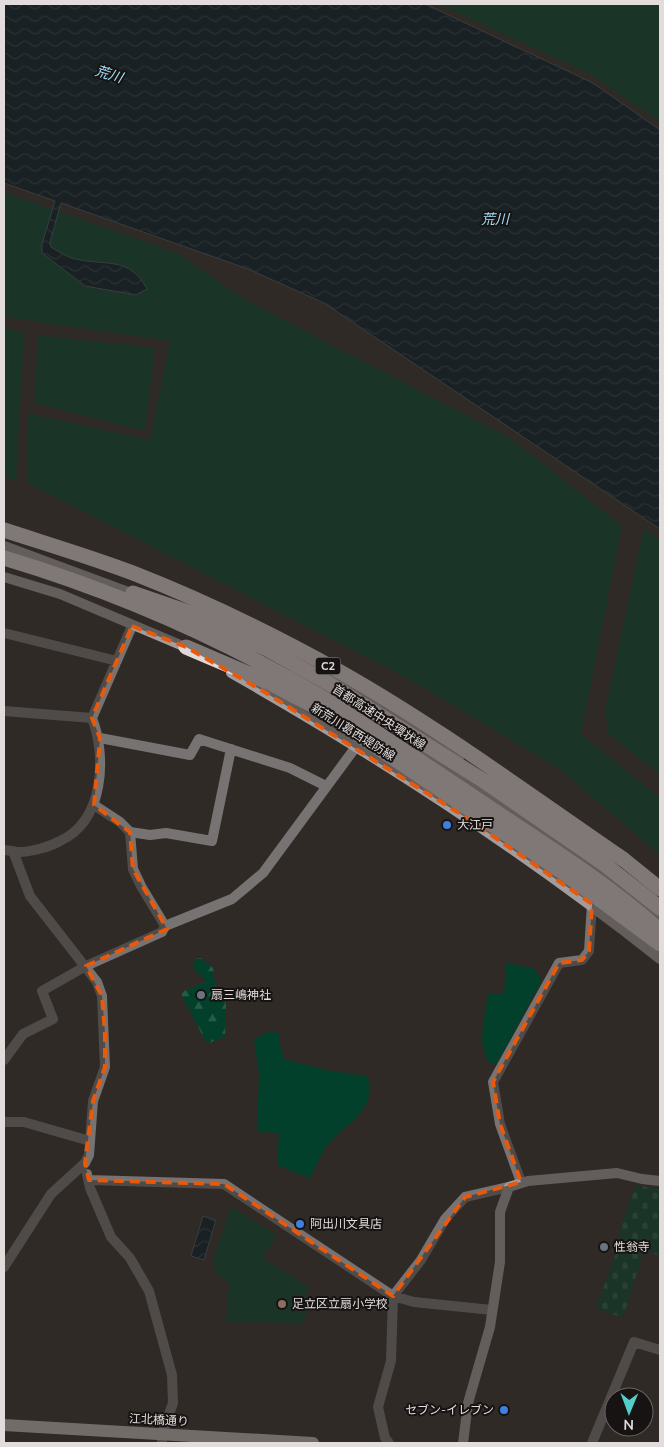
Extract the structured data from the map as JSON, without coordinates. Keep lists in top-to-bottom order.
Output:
{
  "streets": {
    "highway": ["C2", "首都高速中央環状線"],
    "main road": ["新荒川葛西堤防線", "江北橋通り"]
  },
  "crossings": [
    ["首都高速中央環状線", "新荒川葛西堤防線"]
  ],
  "water": ["荒川"],
  "places": [
    "大江戸",
    "扇三嶋神社",
    "阿出川文具店",
    "性翁寺",
    "足立区立扇小学校",
    "セブン-イレブン"
  ],
  "north": "bottom"
}
